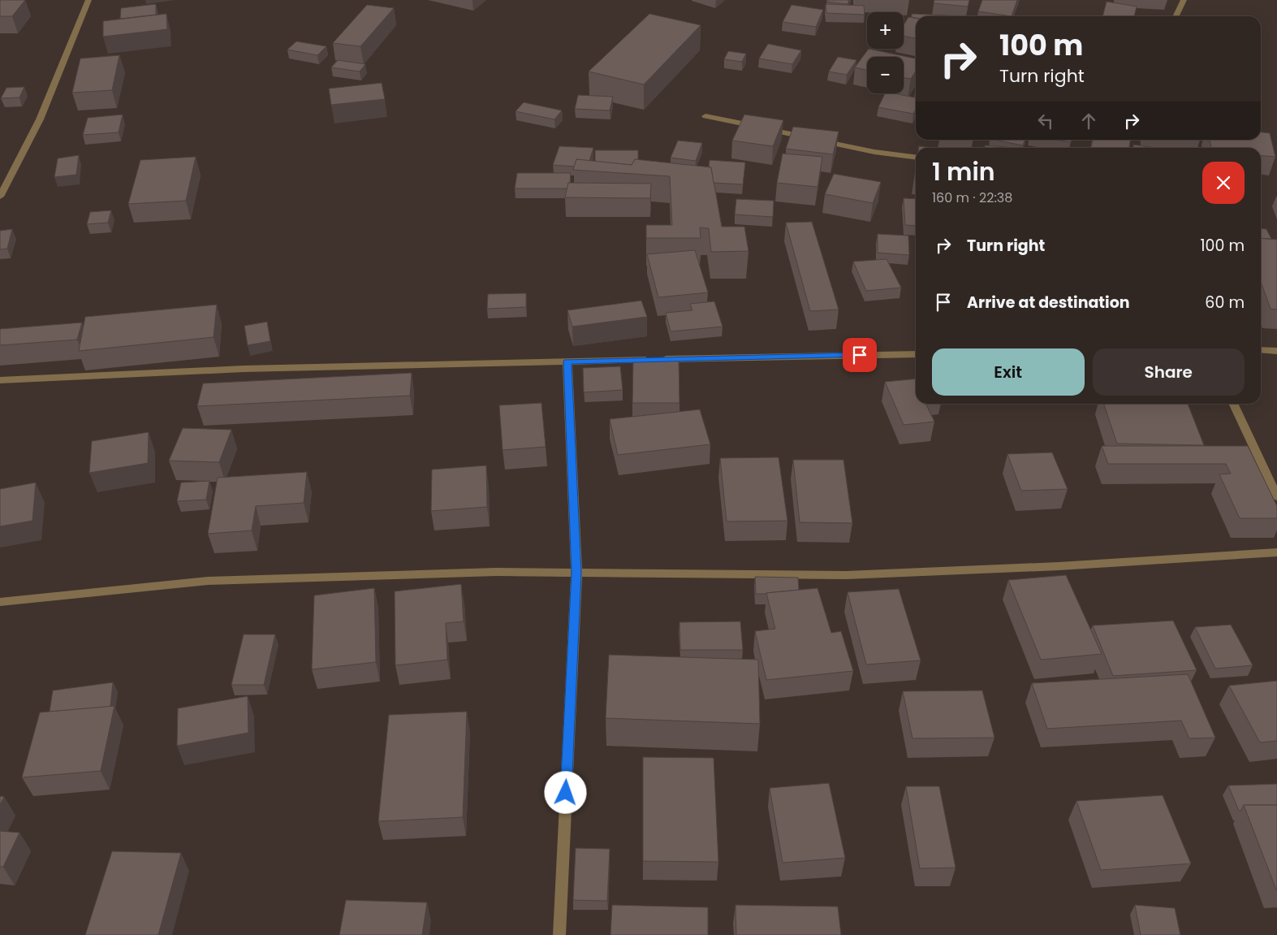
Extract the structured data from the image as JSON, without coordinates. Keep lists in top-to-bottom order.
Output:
{
  "page": {
    "map_buttons": ["+", "−"],
    "turn": ["100 m", "Turn right"],
    "heading": ["1 min", "160 m · 22:38"],
    "list": [
      {
        "name": "Turn right",
        "value": "100 m"
      },
      {
        "name": "Arrive at destination",
        "value": "60 m"
      }
    ],
    "buttons": ["Exit", "Share"]
  }
}
